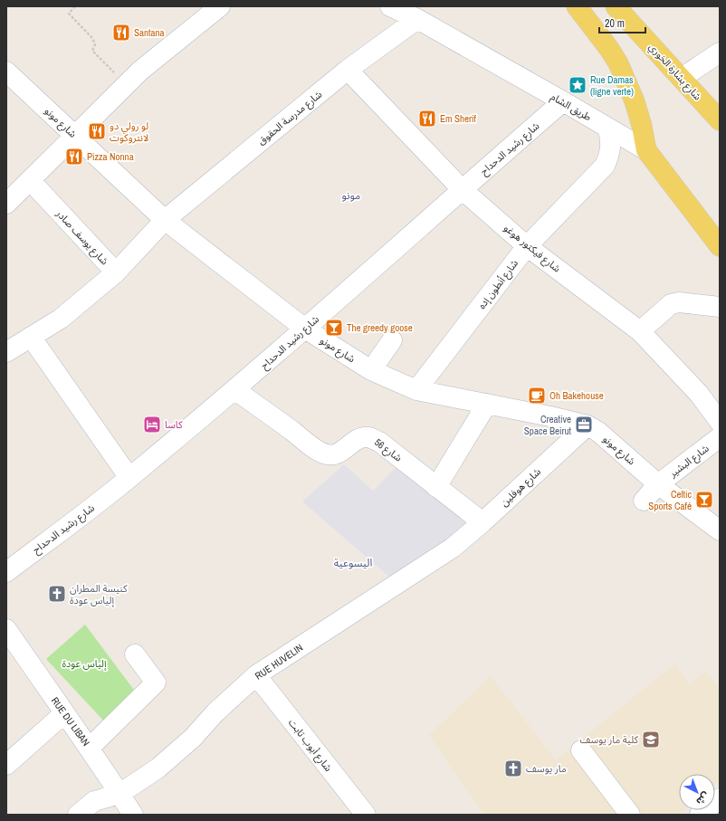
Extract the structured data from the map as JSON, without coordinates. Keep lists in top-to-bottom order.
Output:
{
  "streets": {
    "main road": ["شارع بشارة الخوري", "طريق الشام"],
    "street": [
      "شارع مدرسة الحقوق",
      "شارع مونو",
      "شارع رشيد الدحداح",
      "شارع يوسف صادر",
      "شارع فيكتور هوغو",
      "شارع أنطون إده",
      "شارع 56",
      "شارع البشير",
      "شارع هوفلين",
      "RUE HUVELIN",
      "RUE DU LIBAN",
      "شارع أيوب تابت"
    ]
  },
  "crossings": [
    ["طريق الشام", "شارع مدرسة الحقوق"],
    ["طريق الشام", "شارع رشيد الدحداح"],
    ["طريق الشام", "شارع أنطون إده"],
    ["شارع مدرسة الحقوق", "شارع مونو"],
    ["شارع مدرسة الحقوق", "شارع يوسف صادر"],
    ["شارع مدرسة الحقوق", "شارع فيكتور هوغو"],
    ["شارع مونو", "شارع رشيد الدحداح"],
    ["شارع مونو", "شارع يوسف صادر"],
    ["شارع مونو", "شارع أنطون إده"],
    ["شارع مونو", "شارع البشير"],
    ["شارع مونو", "شارع هوفلين"],
    ["شارع رشيد الدحداح", "شارع فيكتور هوغو"],
    ["شارع رشيد الدحداح", "شارع 56"],
    ["شارع فيكتور هوغو", "شارع أنطون إده"],
    ["شارع 56", "شارع هوفلين"],
    ["شارع هوفلين", "RUE HUVELIN"],
    ["RUE HUVELIN", "RUE DU LIBAN"],
    ["RUE HUVELIN", "شارع أيوب تابت"]
  ],
  "districts": ["مونو", "اليسوعية"],
  "parks": ["إلياس عودة"],
  "places": {
    "restaurant": [
      "Santana",
      "Em Sherif",
      "لو رولي دو لانتروكوت",
      "Pizza Nonna"
    ],
    "place": ["Rue Damas (ligne verte)"],
    "bar": ["The greedy goose", "Celtic Sports Café"],
    "cafe": ["Oh Bakehouse"],
    "hotel": ["كاسا"],
    "office": ["Creative Space Beirut"],
    "church": ["كنيسة المطران إلياس عودة", "مار يوسف"],
    "school or university": ["كلية مار يوسف"]
  },
  "scale_bar": "20 m",
  "north": "bottom right"
}
